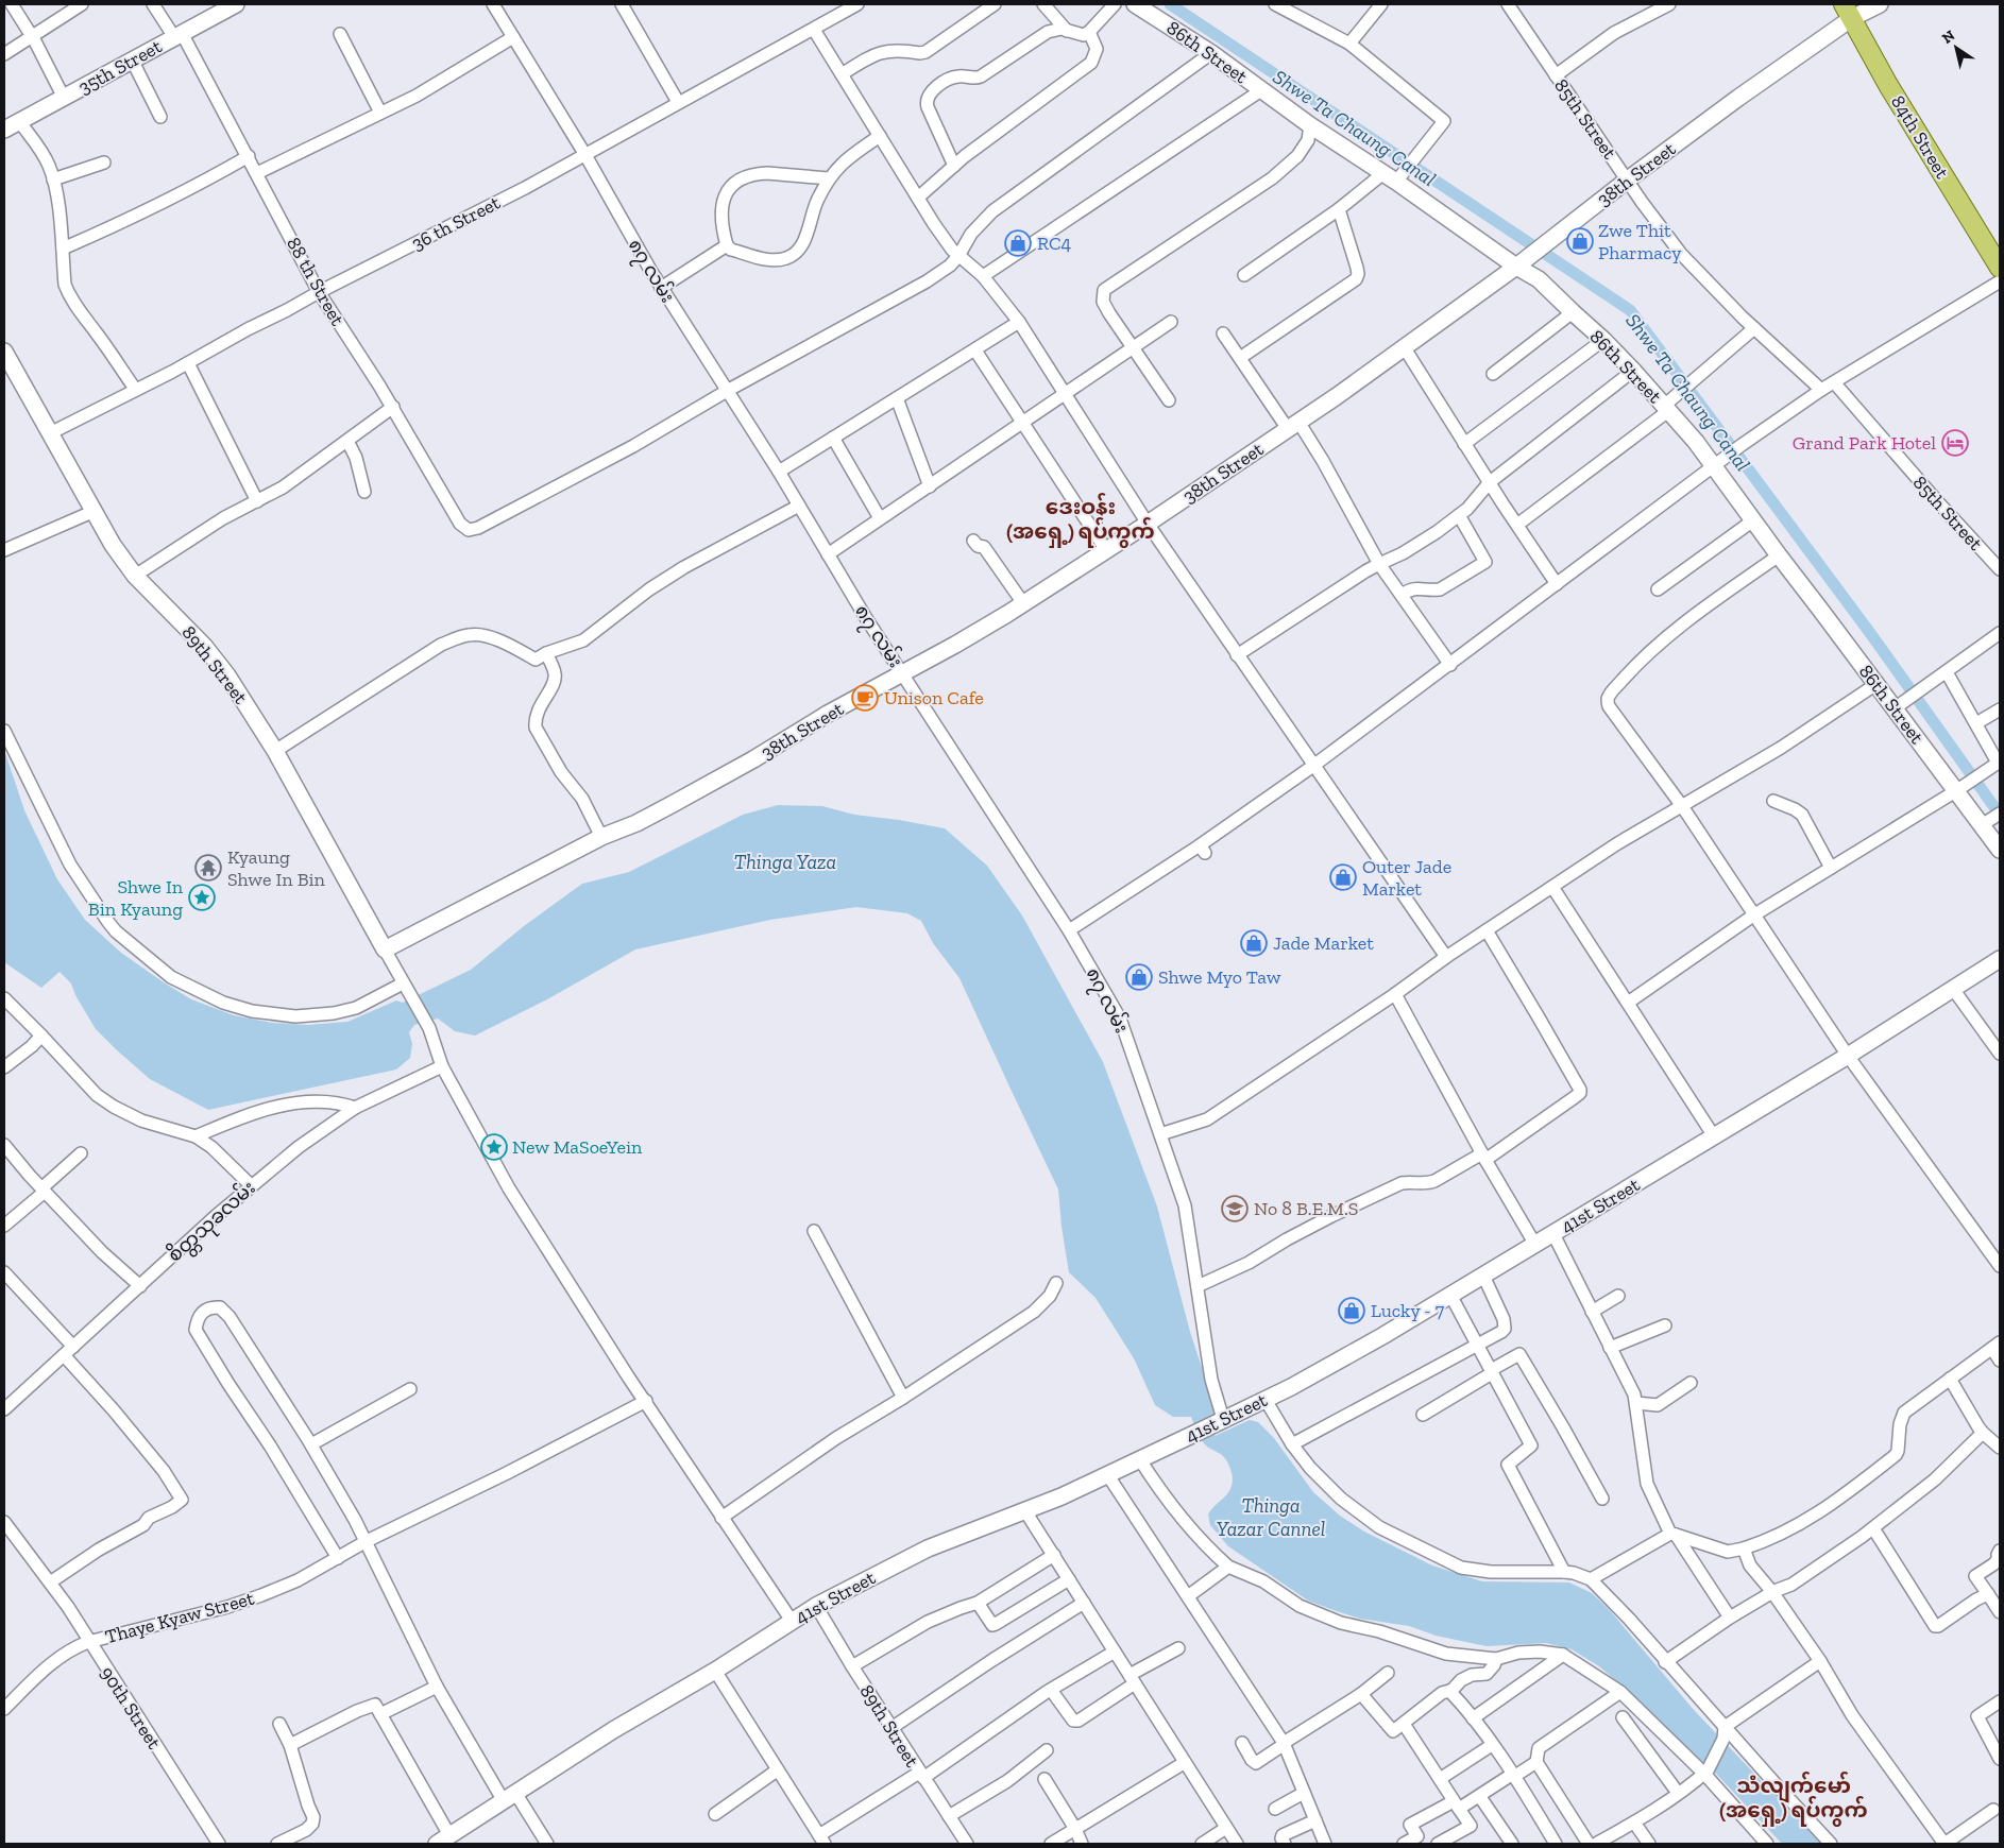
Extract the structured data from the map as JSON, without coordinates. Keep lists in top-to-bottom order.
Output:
{
  "streets": {
    "main road": [
      "86th Street",
      "35th Street",
      "84th Street",
      "38th Street",
      "89th Street",
      "41st Street"
    ],
    "street": [
      "85th Street",
      "36 th Street",
      "၈၇ လမ်း",
      "88 th Street",
      "စိတ္တသုခလမ်း",
      "Thaye Kyaw Street",
      "90th Street"
    ]
  },
  "crossings": [
    ["86th Street", "38th Street"],
    ["35th Street", "88 th Street"],
    ["85th Street", "38th Street"],
    ["84th Street", "38th Street"],
    ["38th Street", "၈၇ လမ်း"],
    ["38th Street", "89th Street"],
    ["36 th Street", "၈၇ လမ်း"],
    ["36 th Street", "88 th Street"],
    ["36 th Street", "89th Street"],
    ["၈၇ လမ်း", "88 th Street"],
    ["၈၇ လမ်း", "41st Street"],
    ["89th Street", "41st Street"],
    ["89th Street", "စိတ္တသုခလမ်း"],
    ["89th Street", "Thaye Kyaw Street"],
    ["Thaye Kyaw Street", "90th Street"]
  ],
  "districts": ["ဒေးဝန်း (အရှေ့) ရပ်ကွက်", "သံလျက်မော် (အရှေ့) ရပ်ကွက်"],
  "water": ["Shwe Ta Chaung Canal", "Thinga Yaza", "Thinga Yazar Cannel"],
  "places": {
    "shop": [
      "Zwe Thit Pharmacy",
      "RC4",
      "Outer Jade Market",
      "Jade Market",
      "Shwe Myo Taw",
      "Lucky - 7"
    ],
    "hotel": ["Grand Park Hotel"],
    "cafe": ["Unison Cafe"],
    "temple": ["Kyaung Shwe In Bin"],
    "place": ["Shwe In Bin Kyaung", "New MaSoeYein"],
    "school or university": ["No 8 B.E.M.S"]
  },
  "north": "top left"
}
